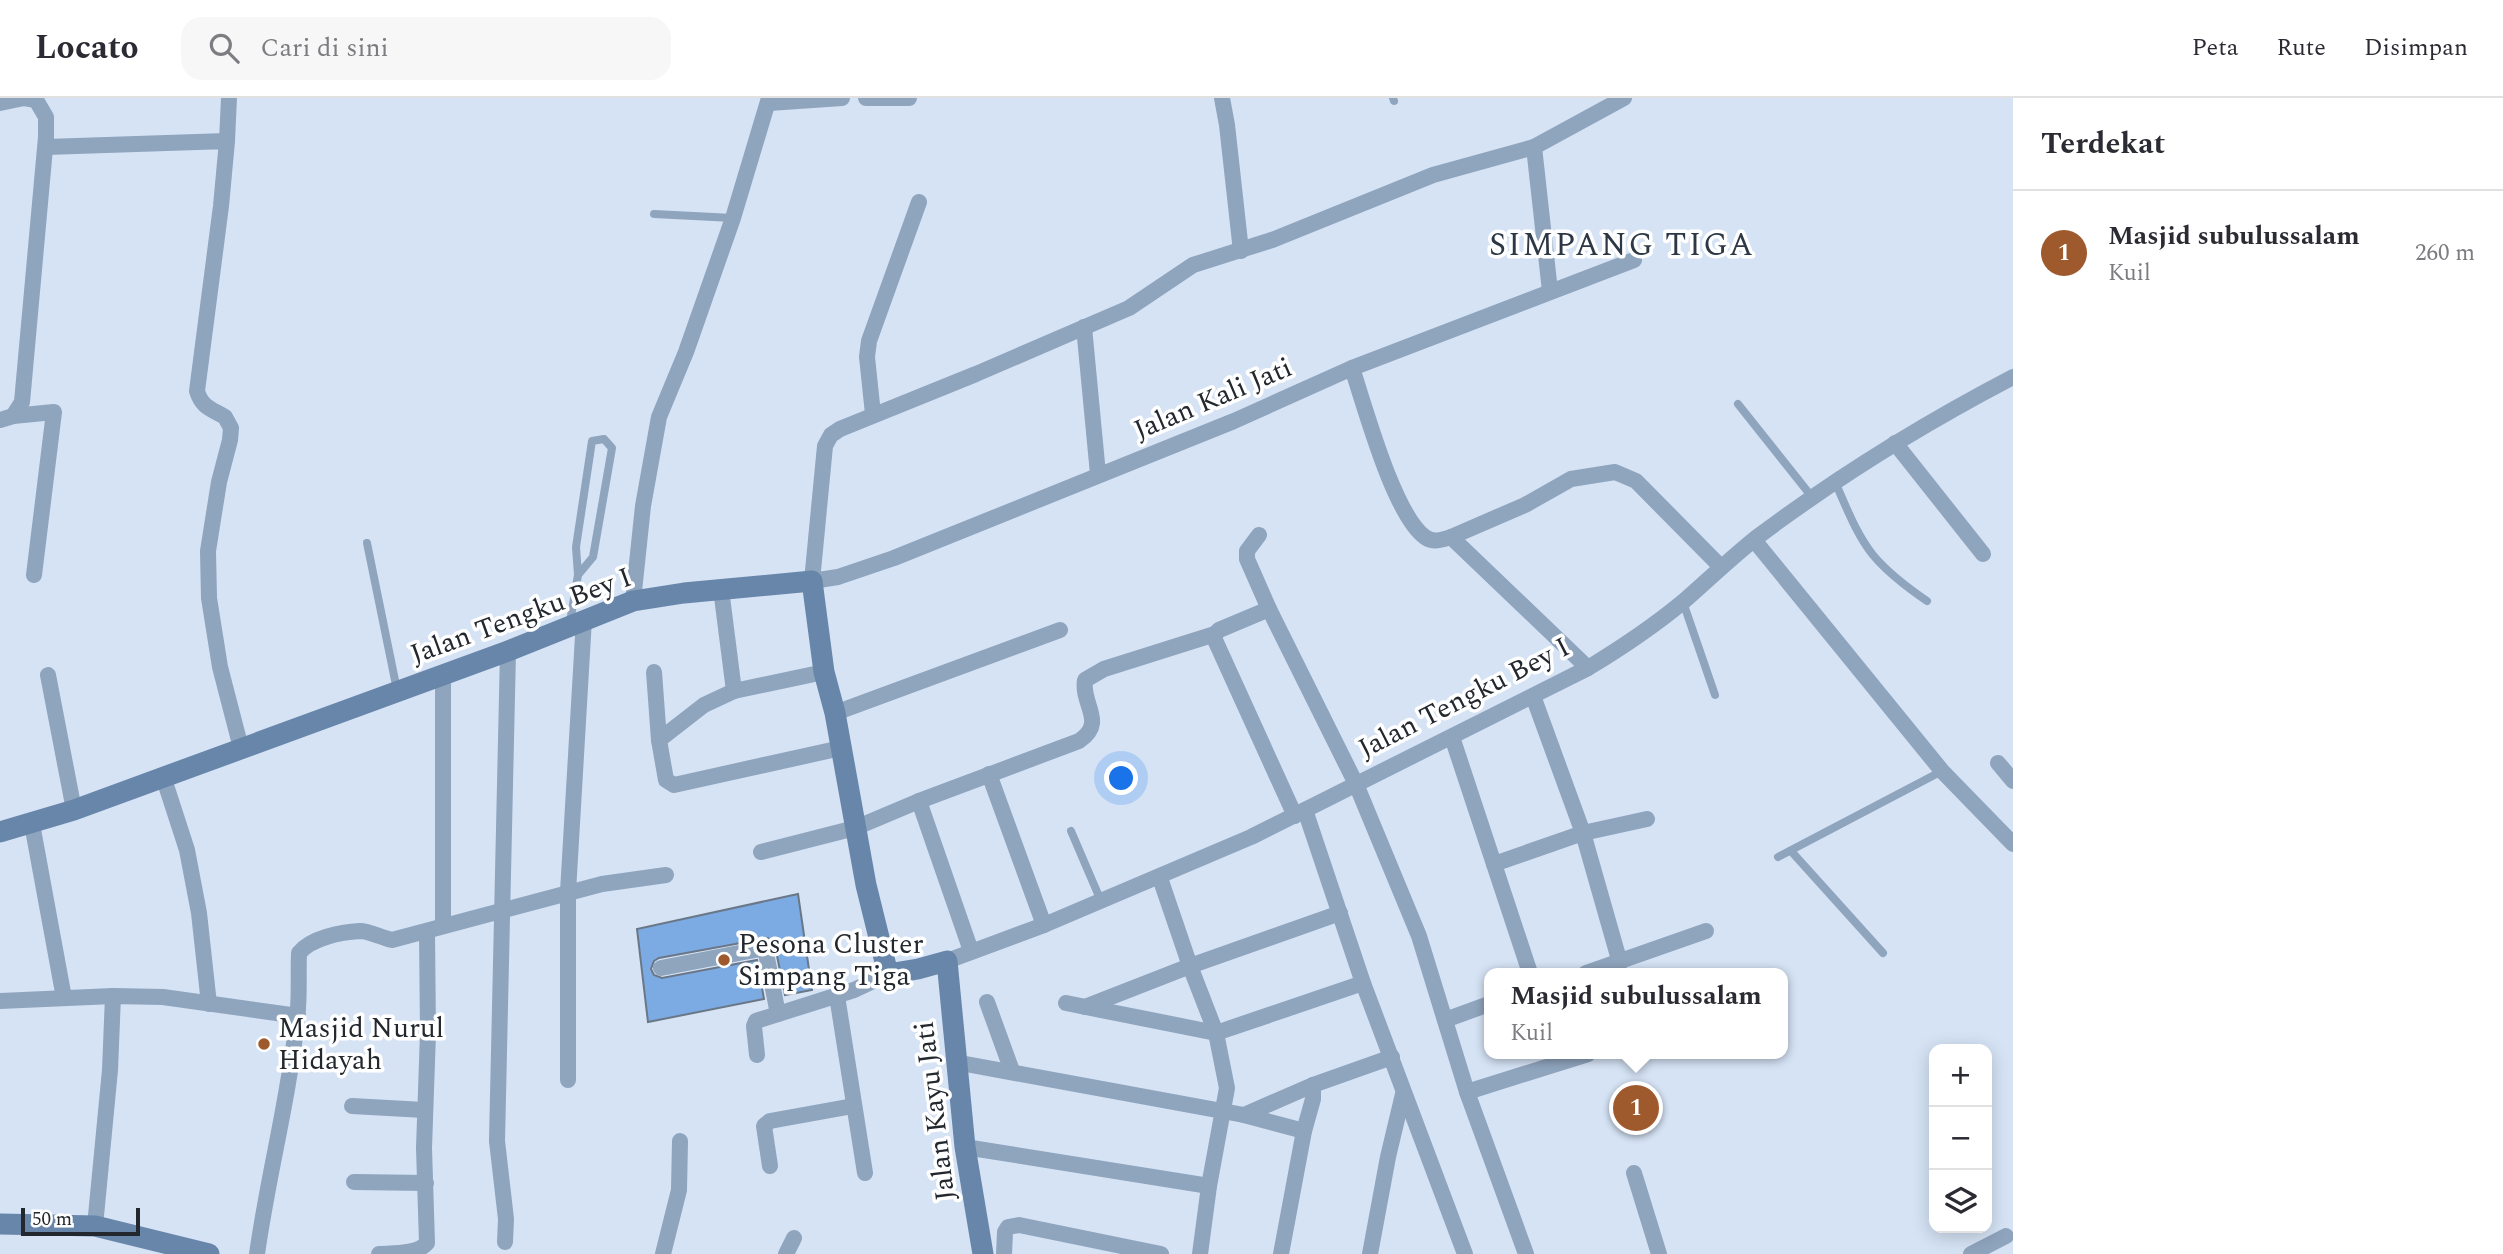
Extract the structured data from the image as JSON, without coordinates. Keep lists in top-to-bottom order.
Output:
{
  "streets": {
    "street": ["Jalan Kali Jati", "Jalan Tengku Bey I", "Jalan Kayu Jati"]
  },
  "crossings": [
    ["Jalan Kali Jati", "Jalan Tengku Bey I"],
    ["Jalan Tengku Bey I", "Jalan Kayu Jati"]
  ],
  "districts": ["SIMPANG TIGA"],
  "places": ["Pesona Cluster Simpang Tiga", "Masjid Nurul Hidayah"],
  "scale_bar": "50 m",
  "page": {
    "header": "Locato",
    "search": "Cari di sini",
    "nav": ["Peta", "Rute", "Disimpan"],
    "heading": "Terdekat",
    "list": [
      {
        "mark": "1",
        "name": "Masjid subulussalam",
        "note": "Kuil",
        "value": "260 m"
      }
    ],
    "popup": ["Masjid subulussalam", "Kuil"],
    "map_buttons": ["+", "−"],
    "pins": "1",
    "scale": "50 m"
  }
}
